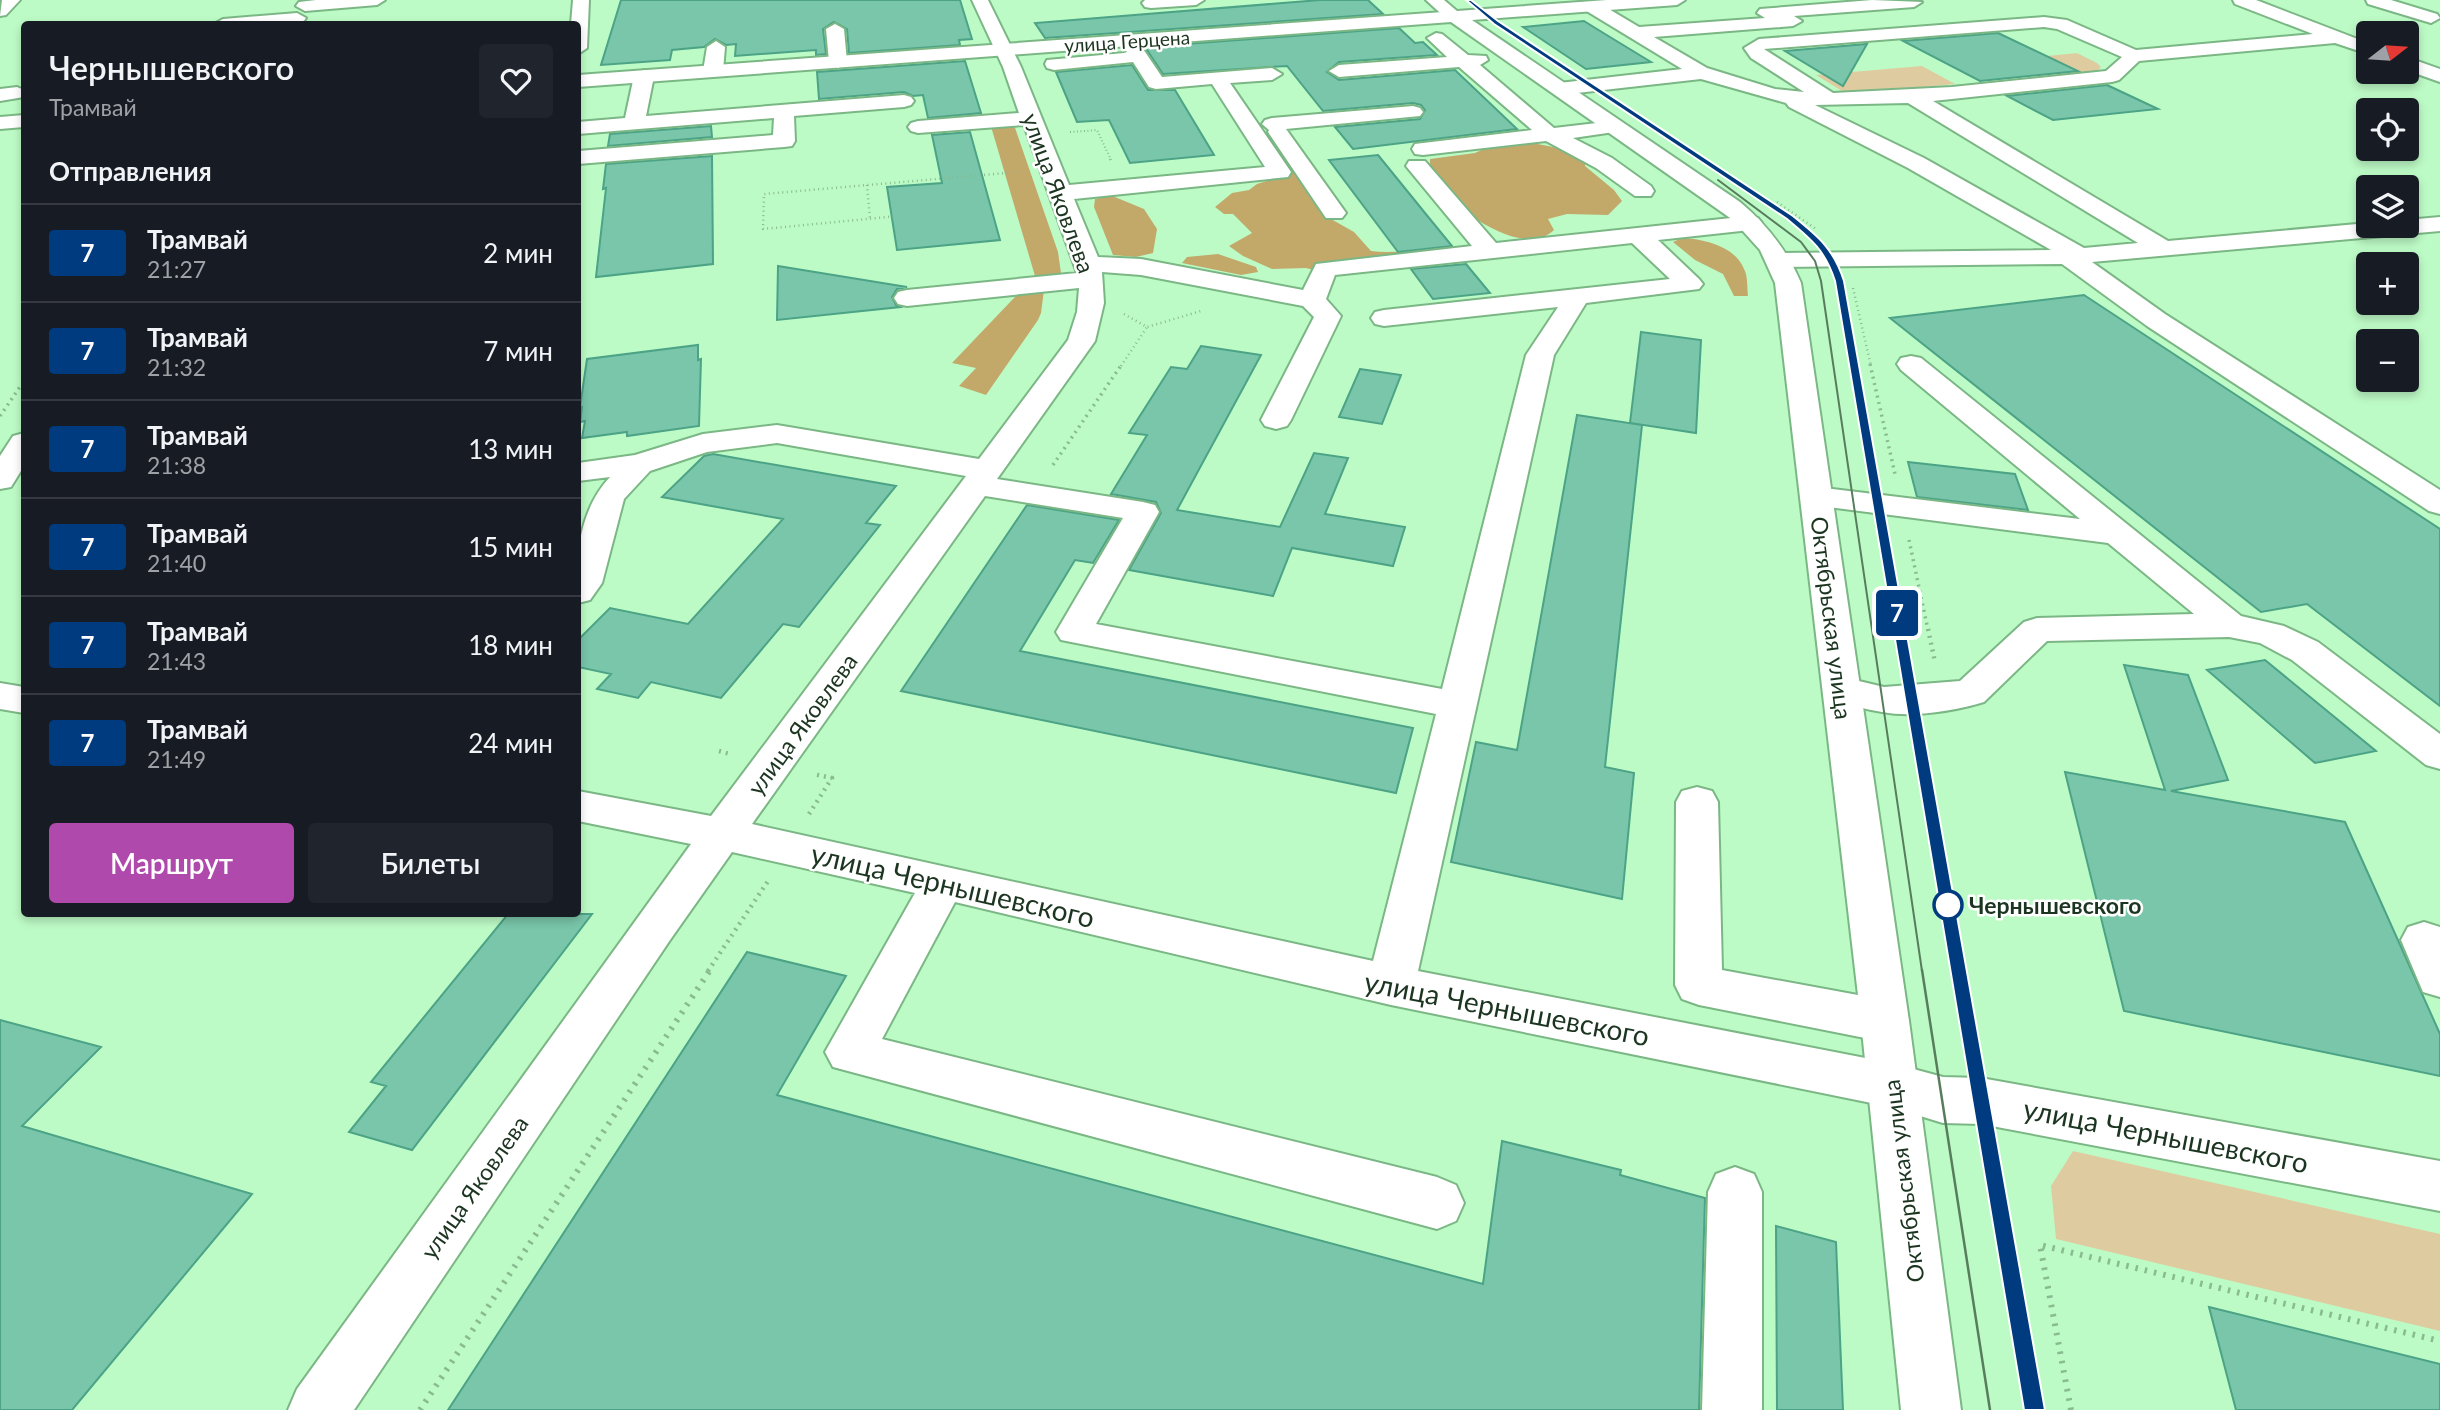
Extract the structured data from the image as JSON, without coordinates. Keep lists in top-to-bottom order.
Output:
{
  "streets": {
    "main road": [
      "улица Герцена",
      "улица Яковлева",
      "Октябрьская улица",
      "улица Чернышевского"
    ]
  },
  "crossings": [
    ["улица Герцена", "улица Яковлева"],
    ["улица Герцена", "Октябрьская улица"],
    ["улица Яковлева", "улица Чернышевского"],
    ["Октябрьская улица", "улица Чернышевского"]
  ],
  "places": ["Чернышевского"],
  "lines": ["tram line 7"],
  "north": "right",
  "page": {
    "on_map": "7",
    "map_buttons": ["+", "−"],
    "heading": [
      ["Чернышевского", "Трамвай"],
      "Отправления"
    ],
    "list": [
      {
        "mark": "7",
        "name": "Трамвай",
        "note": "21:27",
        "value": "2 мин"
      },
      {
        "mark": "7",
        "name": "Трамвай",
        "note": "21:32",
        "value": "7 мин"
      },
      {
        "mark": "7",
        "name": "Трамвай",
        "note": "21:38",
        "value": "13 мин"
      },
      {
        "mark": "7",
        "name": "Трамвай",
        "note": "21:40",
        "value": "15 мин"
      },
      {
        "mark": "7",
        "name": "Трамвай",
        "note": "21:43",
        "value": "18 мин"
      },
      {
        "mark": "7",
        "name": "Трамвай",
        "note": "21:49",
        "value": "24 мин"
      }
    ],
    "buttons": ["Маршрут", "Билеты"]
  }
}
